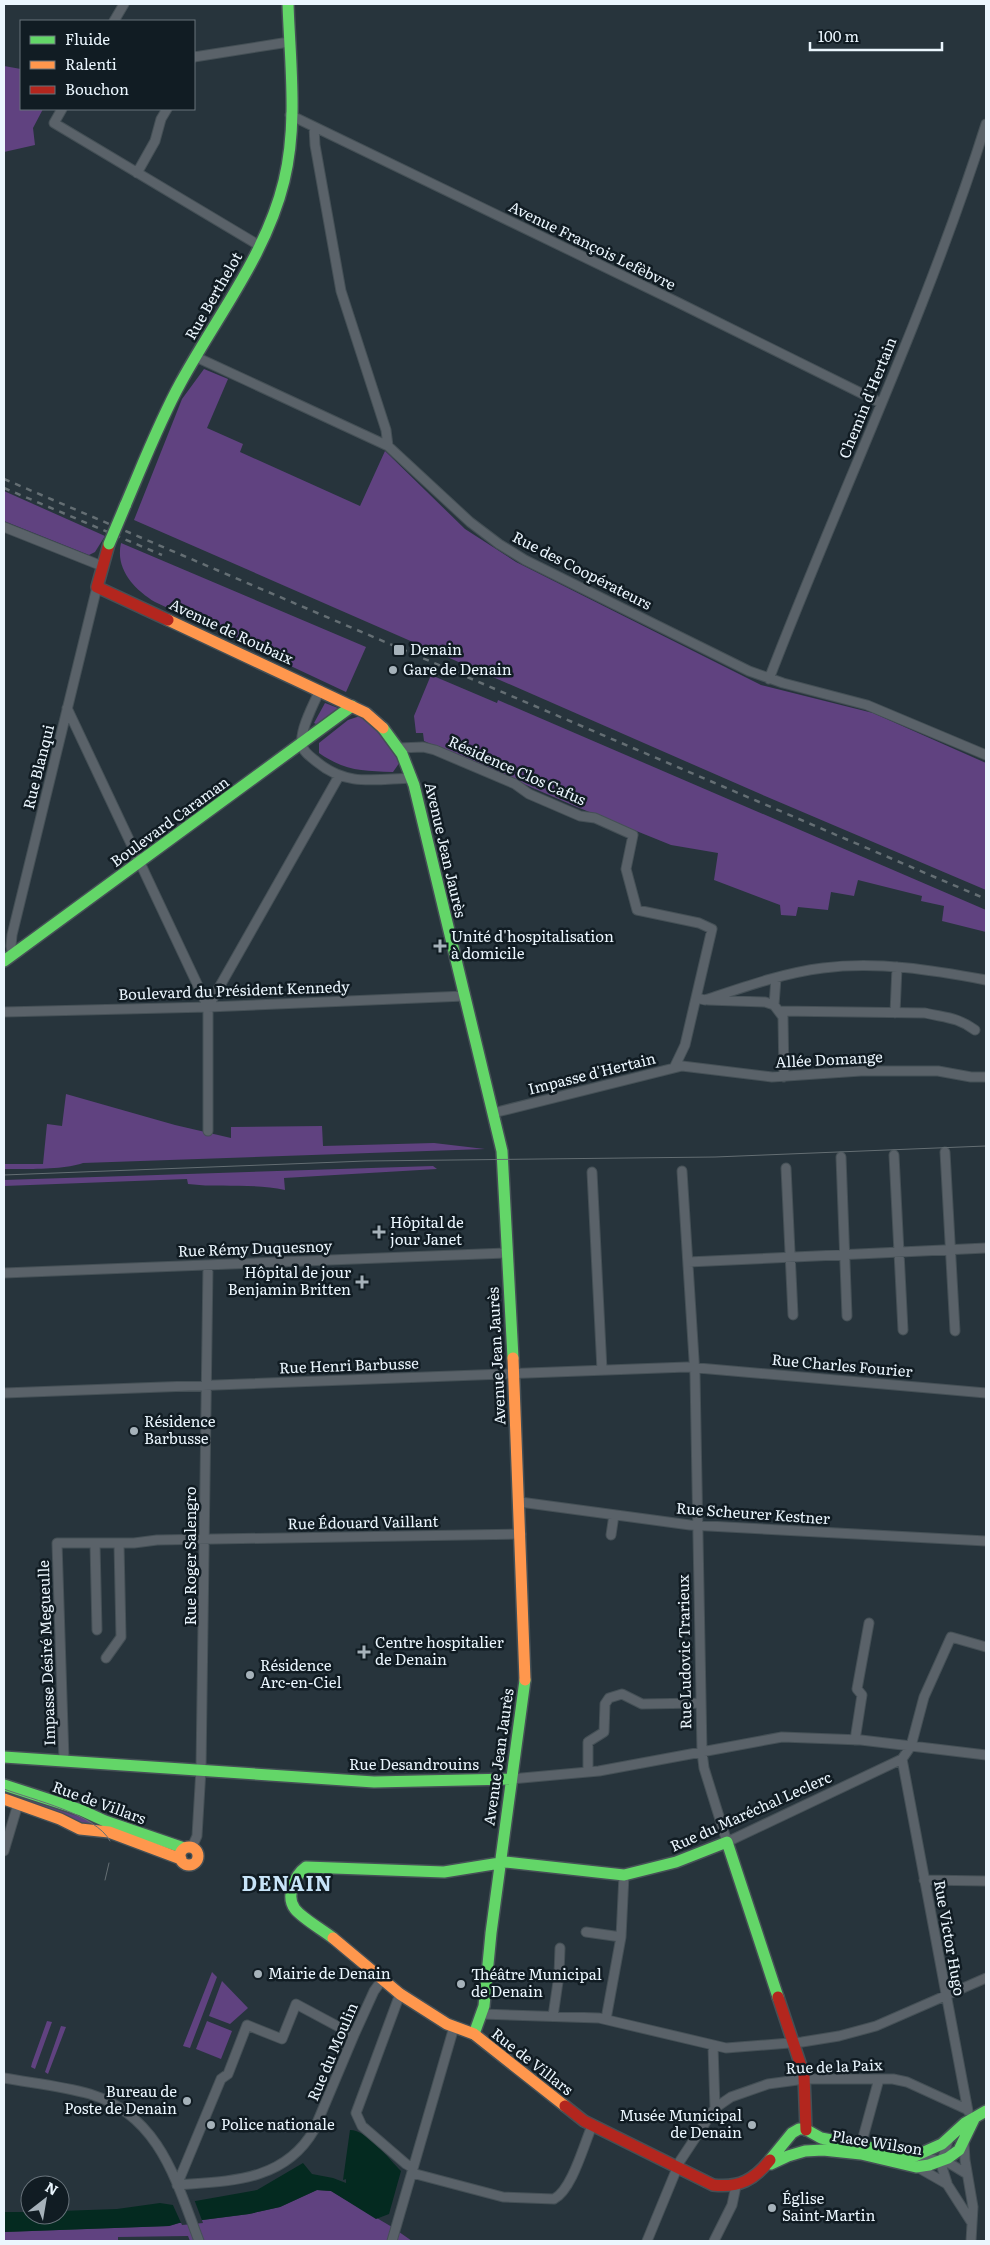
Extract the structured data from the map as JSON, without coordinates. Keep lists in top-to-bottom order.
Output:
{
  "streets": {
    "street": [
      "Avenue François Lefèbvre",
      "Rue Berthelot",
      "Chemin d'Hertain",
      "Rue des Coopérateurs",
      "Avenue de Roubaix",
      "Rue Blanqui",
      "Résidence Clos Cafus",
      "Boulevard Caraman",
      "Avenue Jean Jaurès",
      "Boulevard du Président Kennedy",
      "Allée Domange",
      "Impasse d'Hertain",
      "Rue Rémy Duquesnoy",
      "Rue Henri Barbusse",
      "Rue Charles Fourier",
      "Rue Scheurer Kestner",
      "Rue Édouard Vaillant",
      "Rue Roger Salengro",
      "Rue Ludovic Trarieux",
      "Impasse Désiré Megueulle",
      "Rue Desandrouins",
      "Rue de Villars",
      "Rue du Maréchal Leclerc",
      "Rue Victor Hugo",
      "Rue du Moulin",
      "Rue de la Paix",
      "Place Wilson"
    ]
  },
  "crossings": [
    ["Avenue François Lefèbvre", "Rue Berthelot"],
    ["Avenue François Lefèbvre", "Chemin d'Hertain"],
    ["Rue Berthelot", "Rue des Coopérateurs"],
    ["Rue Berthelot", "Avenue de Roubaix"],
    ["Rue Berthelot", "Rue Blanqui"],
    ["Chemin d'Hertain", "Rue des Coopérateurs"],
    ["Avenue de Roubaix", "Rue Blanqui"],
    ["Avenue de Roubaix", "Boulevard Caraman"],
    ["Avenue de Roubaix", "Avenue Jean Jaurès"],
    ["Rue Blanqui", "Boulevard Caraman"],
    ["Résidence Clos Cafus", "Avenue Jean Jaurès"],
    ["Résidence Clos Cafus", "Impasse d'Hertain"],
    ["Boulevard Caraman", "Avenue Jean Jaurès"],
    ["Avenue Jean Jaurès", "Boulevard du Président Kennedy"],
    ["Avenue Jean Jaurès", "Impasse d'Hertain"],
    ["Avenue Jean Jaurès", "Rue Rémy Duquesnoy"],
    ["Avenue Jean Jaurès", "Rue Henri Barbusse"],
    ["Avenue Jean Jaurès", "Rue Scheurer Kestner"],
    ["Avenue Jean Jaurès", "Rue Édouard Vaillant"],
    ["Avenue Jean Jaurès", "Rue Desandrouins"],
    ["Avenue Jean Jaurès", "Rue de Villars"],
    ["Avenue Jean Jaurès", "Rue du Maréchal Leclerc"],
    ["Allée Domange", "Impasse d'Hertain"],
    ["Rue Rémy Duquesnoy", "Rue Roger Salengro"],
    ["Rue Henri Barbusse", "Rue Charles Fourier"],
    ["Rue Henri Barbusse", "Rue Roger Salengro"],
    ["Rue Henri Barbusse", "Rue Ludovic Trarieux"],
    ["Rue Charles Fourier", "Rue Ludovic Trarieux"],
    ["Rue Scheurer Kestner", "Rue Ludovic Trarieux"],
    ["Rue Édouard Vaillant", "Rue Roger Salengro"],
    ["Rue Édouard Vaillant", "Impasse Désiré Megueulle"],
    ["Rue Roger Salengro", "Impasse Désiré Megueulle"],
    ["Rue Roger Salengro", "Rue Desandrouins"],
    ["Rue Roger Salengro", "Rue de Villars"],
    ["Rue Ludovic Trarieux", "Rue Desandrouins"],
    ["Rue Ludovic Trarieux", "Rue du Maréchal Leclerc"],
    ["Rue Ludovic Trarieux", "Rue de la Paix"],
    ["Rue Ludovic Trarieux", "Place Wilson"],
    ["Impasse Désiré Megueulle", "Rue Desandrouins"],
    ["Rue de Villars", "Rue du Maréchal Leclerc"],
    ["Rue de Villars", "Rue du Moulin"],
    ["Rue de Villars", "Rue de la Paix"],
    ["Rue du Maréchal Leclerc", "Rue Victor Hugo"],
    ["Rue Victor Hugo", "Rue de la Paix"],
    ["Rue Victor Hugo", "Place Wilson"]
  ],
  "districts": ["DENAIN"],
  "places": {
    "transit": ["Denain"],
    "other": [
      "Gare de Denain",
      "Résidence Barbusse",
      "Résidence Arc-en-Ciel",
      "Mairie de Denain",
      "Théâtre Municipal de Denain",
      "Bureau de Poste de Denain",
      "Police nationale",
      "Musée Municipal de Denain",
      "Église Saint-Martin"
    ],
    "health": [
      "Unité d'hospitalisation à domicile",
      "Hôpital de jour Janet",
      "Hôpital de jour Benjamin Britten",
      "Centre hospitalier de Denain"
    ]
  },
  "legend": ["Fluide", "Ralenti", "Bouchon"],
  "scale_bar": "100 m",
  "north": "top right"
}
